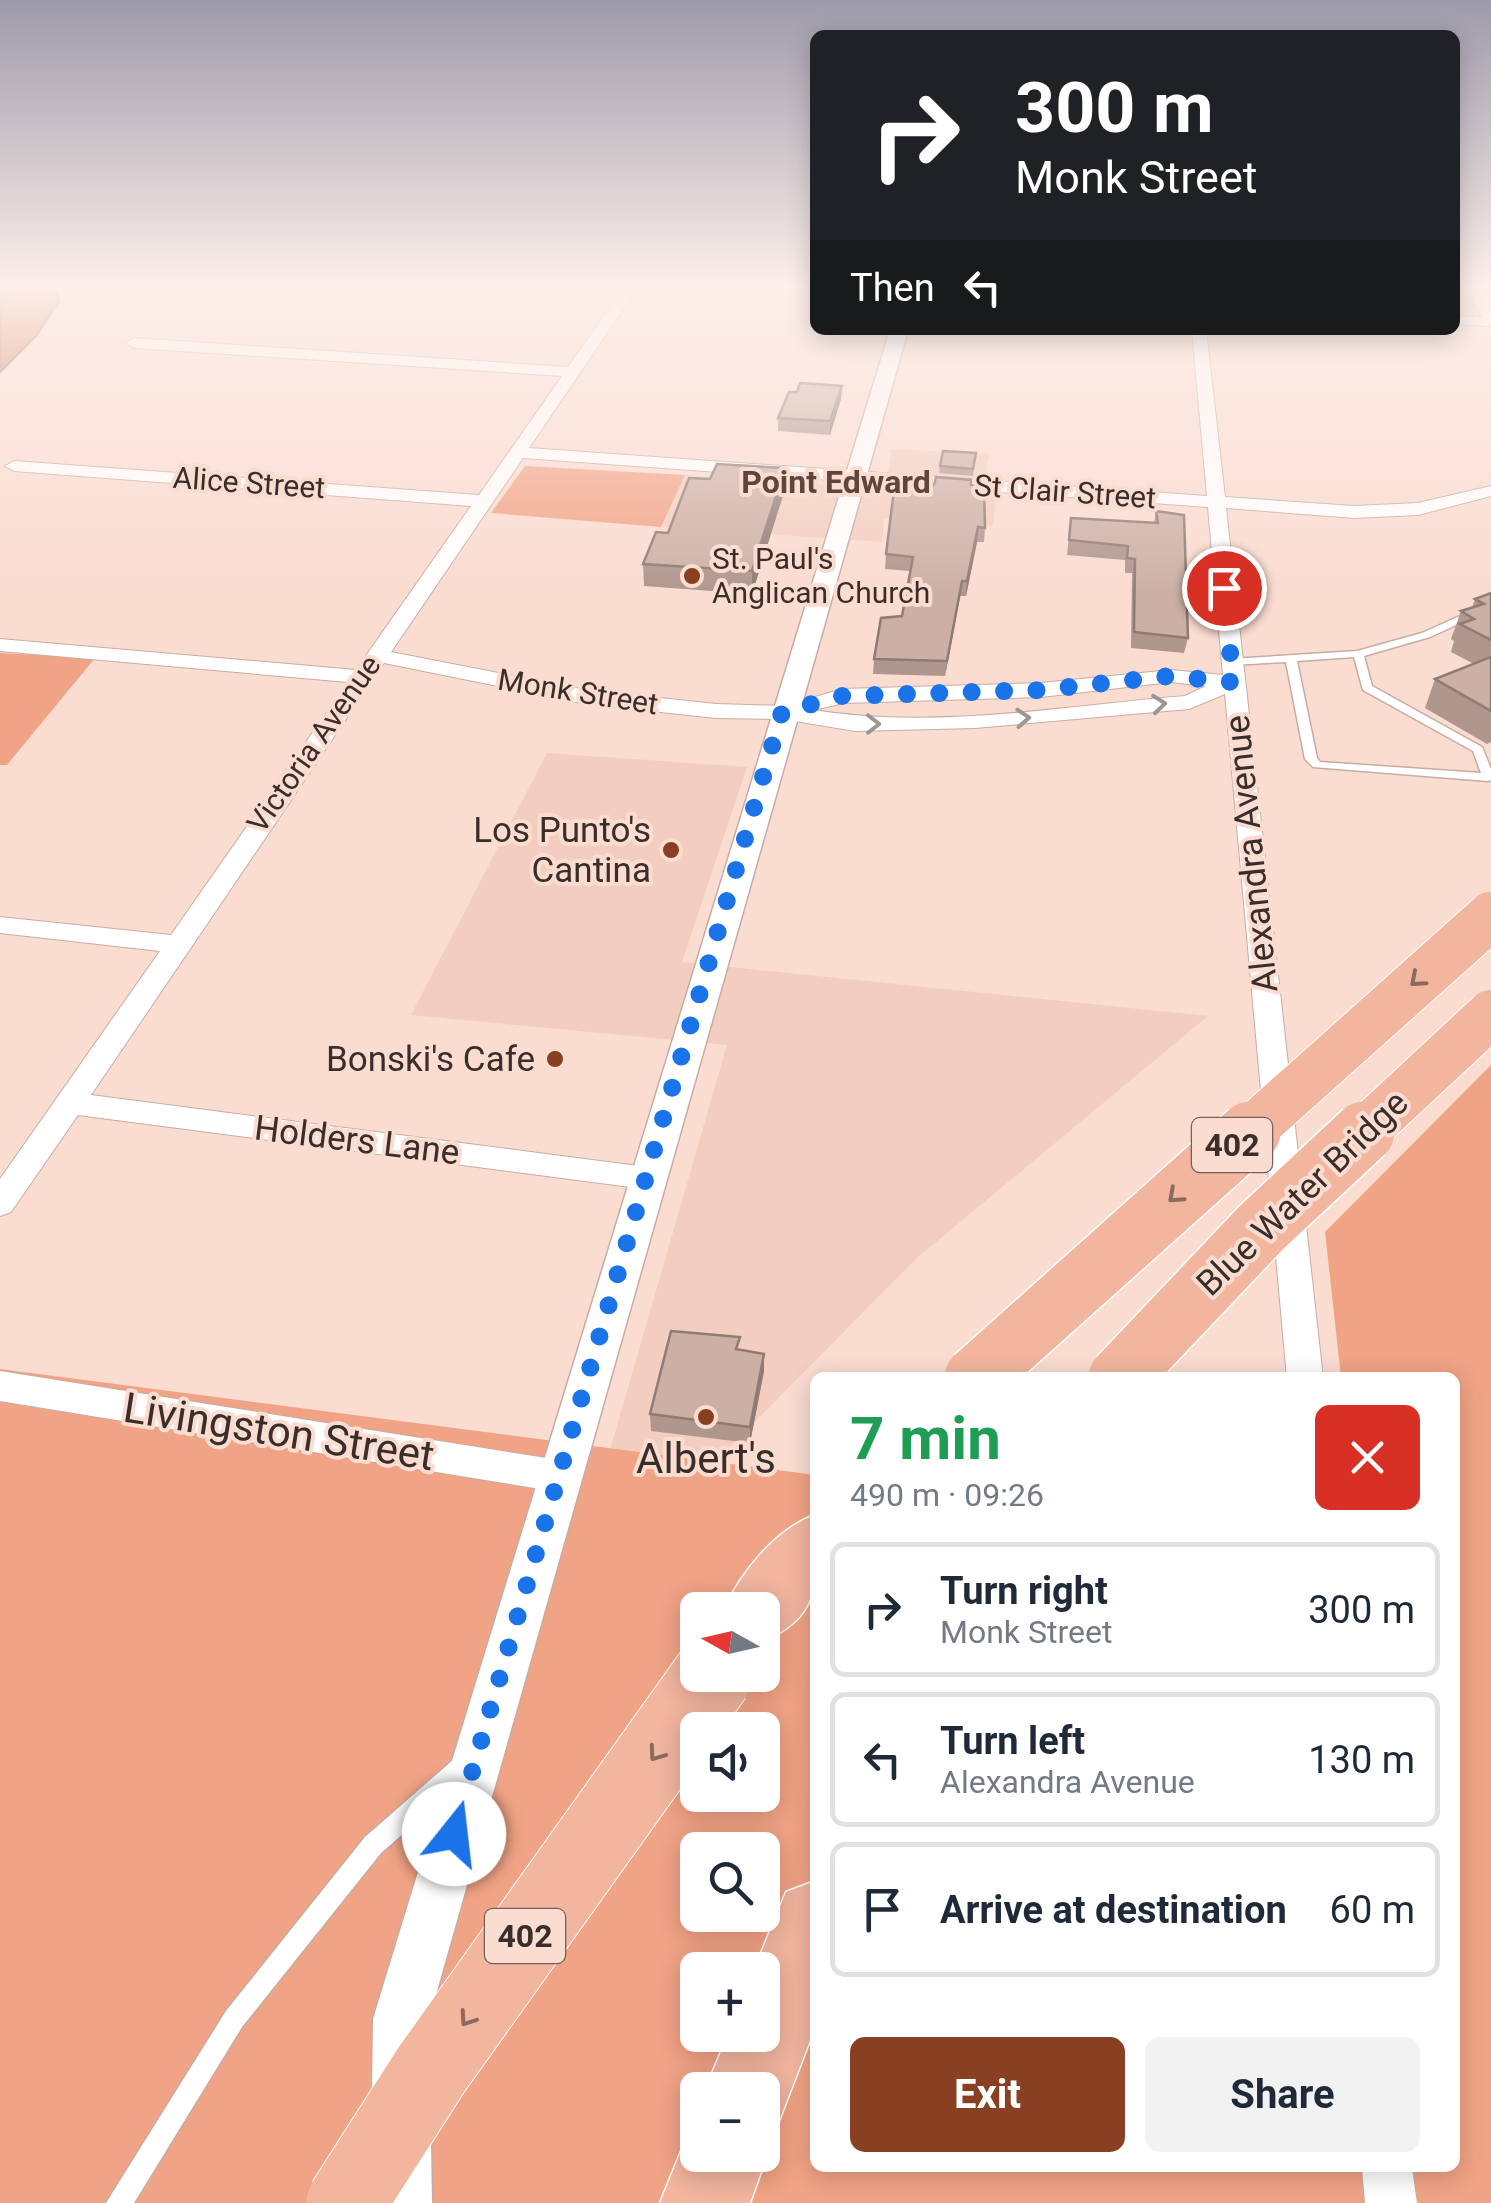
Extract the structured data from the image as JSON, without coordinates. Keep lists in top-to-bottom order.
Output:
{
  "streets": {
    "highway": ["402", "Blue Water Bridge"],
    "street": [
      "Alice Street",
      "St Clair Street",
      "Monk Street",
      "Victoria Avenue",
      "Alexandra Avenue",
      "Holders Lane",
      "Livingston Street"
    ]
  },
  "crossings": [
    ["Alice Street", "Victoria Avenue"],
    ["St Clair Street", "Victoria Avenue"],
    ["St Clair Street", "Alexandra Avenue"],
    ["Monk Street", "Victoria Avenue"],
    ["Monk Street", "Alexandra Avenue"],
    ["Victoria Avenue", "Holders Lane"]
  ],
  "districts": ["Point Edward"],
  "places": [
    "St. Paul's Anglican Church",
    "Los Punto's Cantina",
    "Bonski's Cafe",
    "Albert's"
  ],
  "north": "left",
  "page": {
    "turn": ["300 m", "Monk Street"],
    "then": "Then",
    "heading": ["7 min", "490 m · 09:26"],
    "list": [
      {
        "name": "Turn right",
        "note": "Monk Street",
        "value": "300 m"
      },
      {
        "name": "Turn left",
        "note": "Alexandra Avenue",
        "value": "130 m"
      },
      {
        "name": "Arrive at destination",
        "value": "60 m"
      }
    ],
    "map_buttons": ["+", "−"],
    "buttons": ["Exit", "Share"]
  }
}
